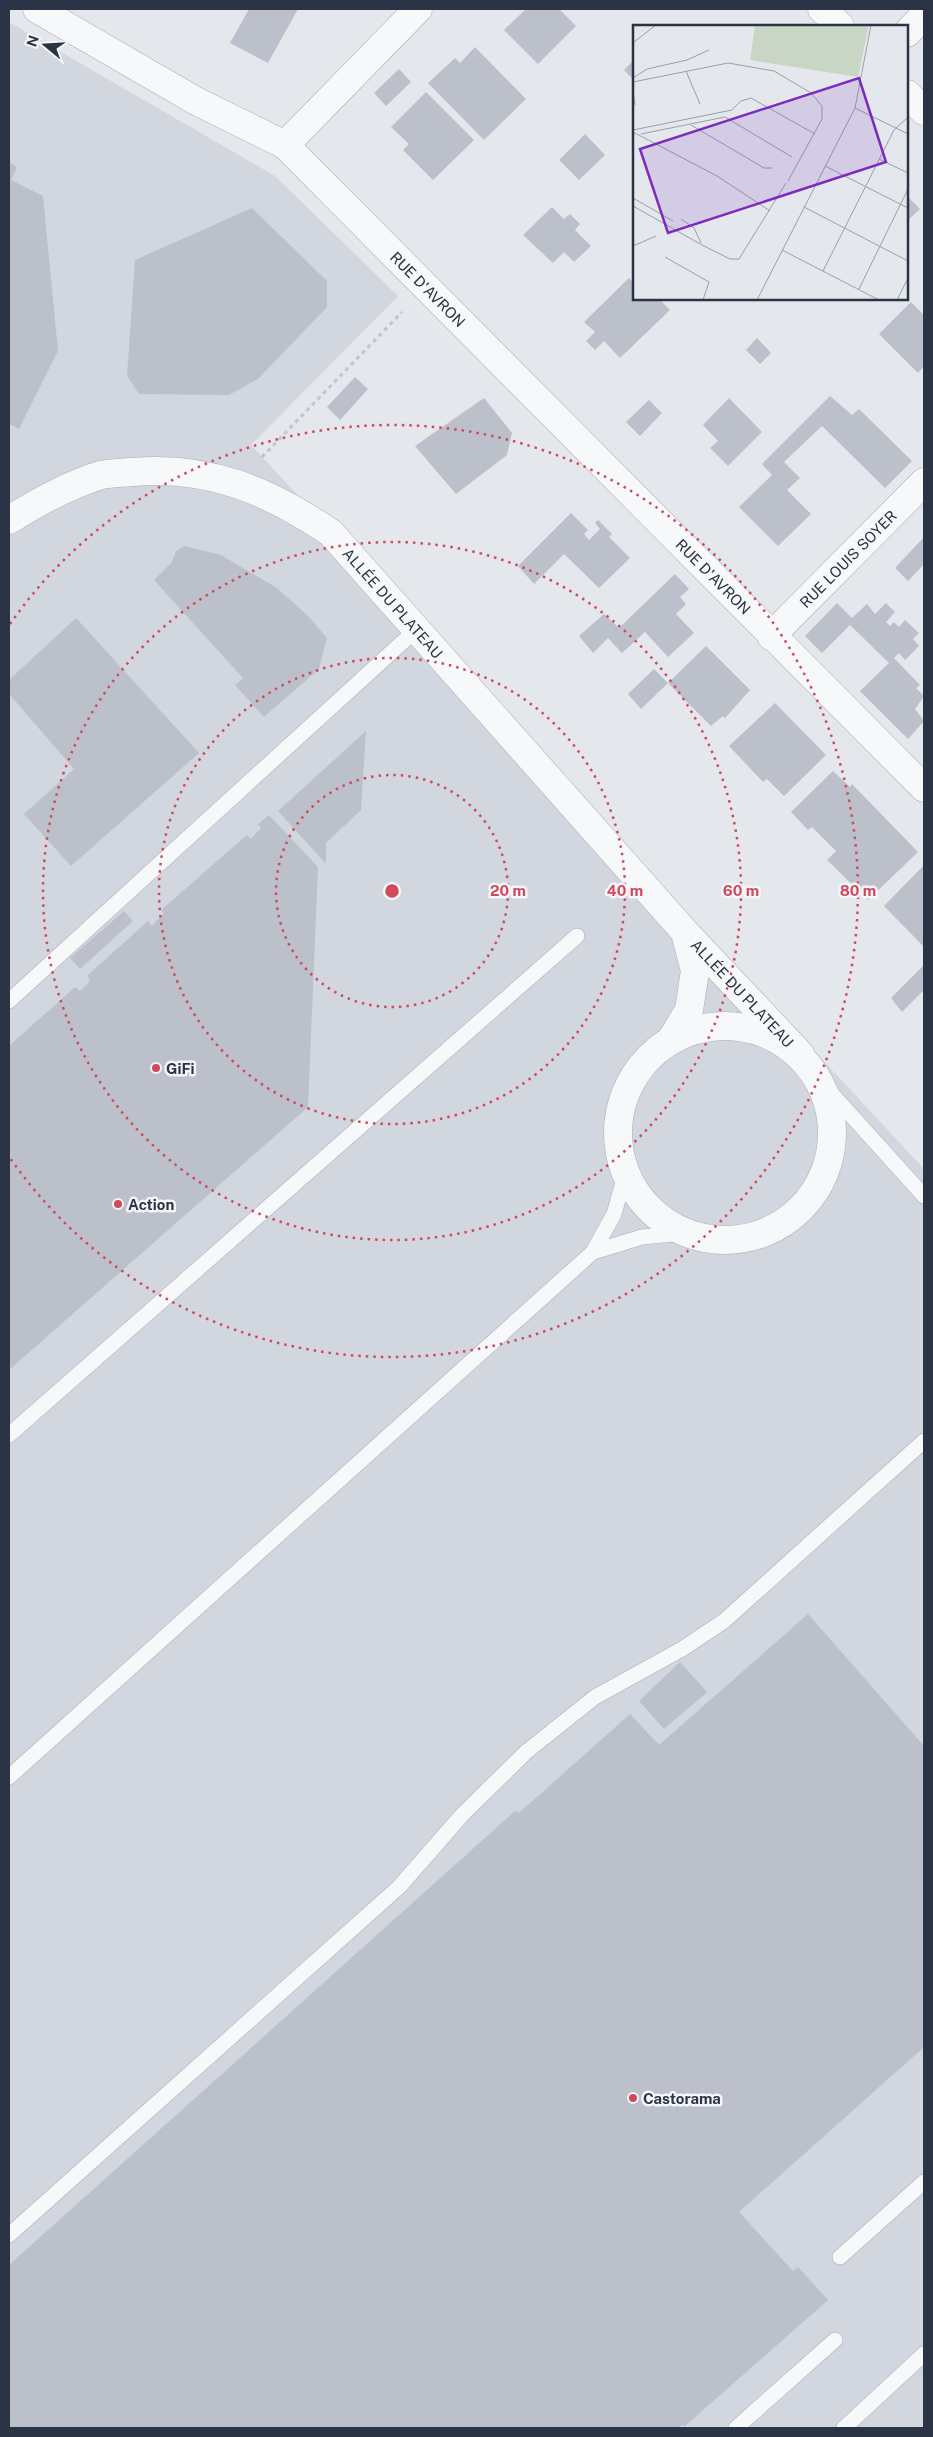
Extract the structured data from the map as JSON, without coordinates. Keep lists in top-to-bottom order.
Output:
{
  "streets": {
    "street": ["RUE D'AVRON", "RUE LOUIS SOYER", "ALLÉE DU PLATEAU"]
  },
  "crossings": [
    ["RUE D'AVRON", "RUE LOUIS SOYER"]
  ],
  "places": ["GiFi", "Action", "Castorama"],
  "north": "left",
  "rings": [
    "20 m",
    "40 m",
    "60 m",
    "80 m"
  ]
}
